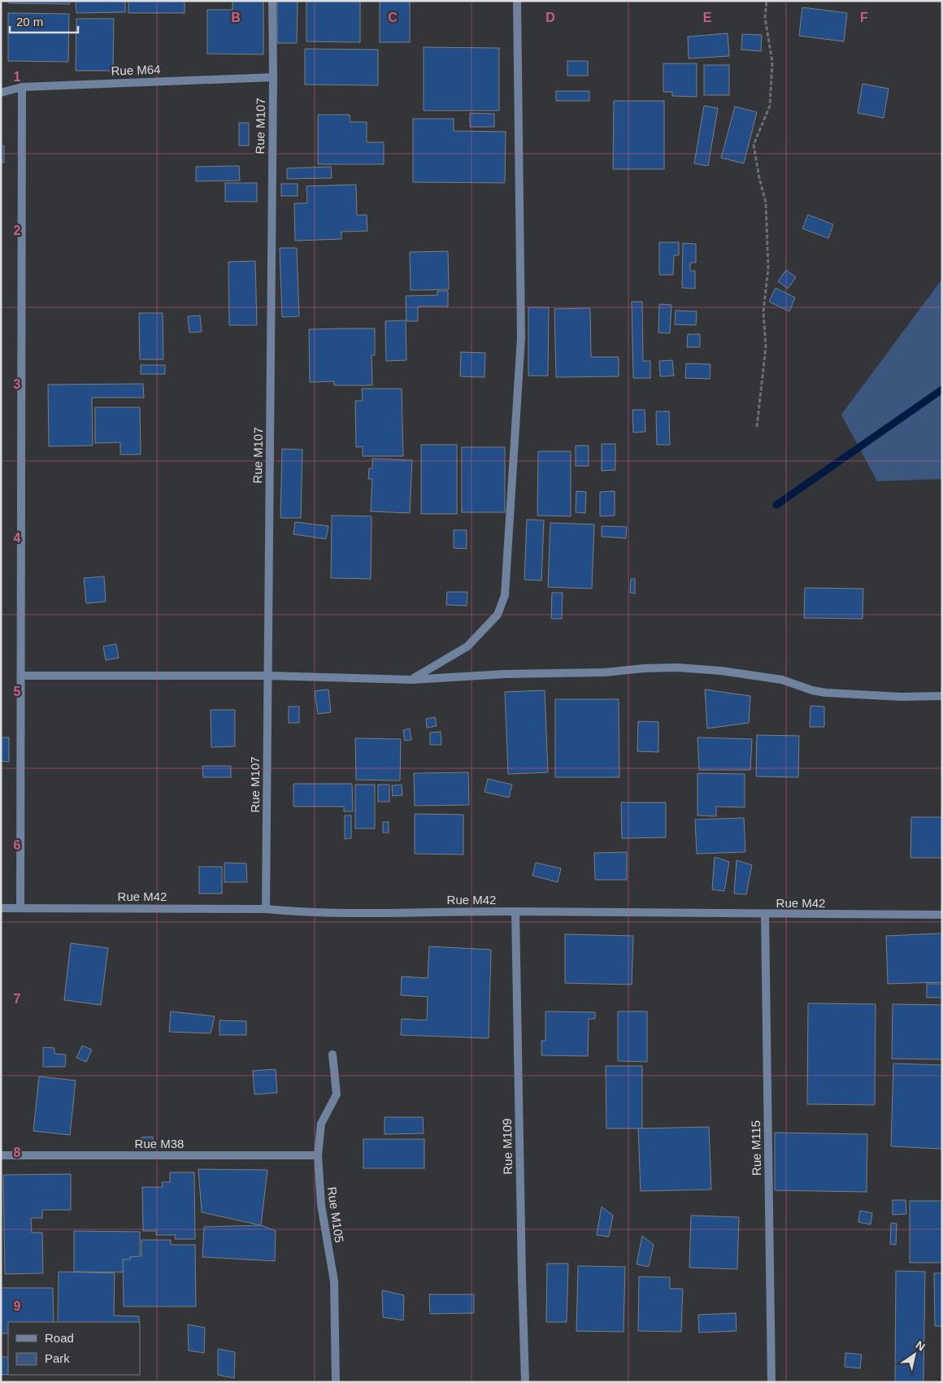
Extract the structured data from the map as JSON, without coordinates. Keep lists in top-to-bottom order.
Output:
{
  "streets": {
    "street": [
      "Rue M64",
      "Rue M107",
      "Rue M42",
      "Rue M38",
      "Rue M109",
      "Rue M115",
      "Rue M105"
    ]
  },
  "crossings": [
    ["Rue M64", "Rue M107"],
    ["Rue M107", "Rue M42"],
    ["Rue M42", "Rue M109"],
    ["Rue M42", "Rue M115"],
    ["Rue M38", "Rue M105"]
  ],
  "legend": ["Road", "Park"],
  "scale_bar": "20 m",
  "north": "top right",
  "grid": {
    "columns": [
      "B",
      "C",
      "D",
      "E",
      "F"
    ],
    "rows": [
      "1",
      "2",
      "3",
      "4",
      "5",
      "6",
      "7",
      "8",
      "9"
    ]
  }
}
